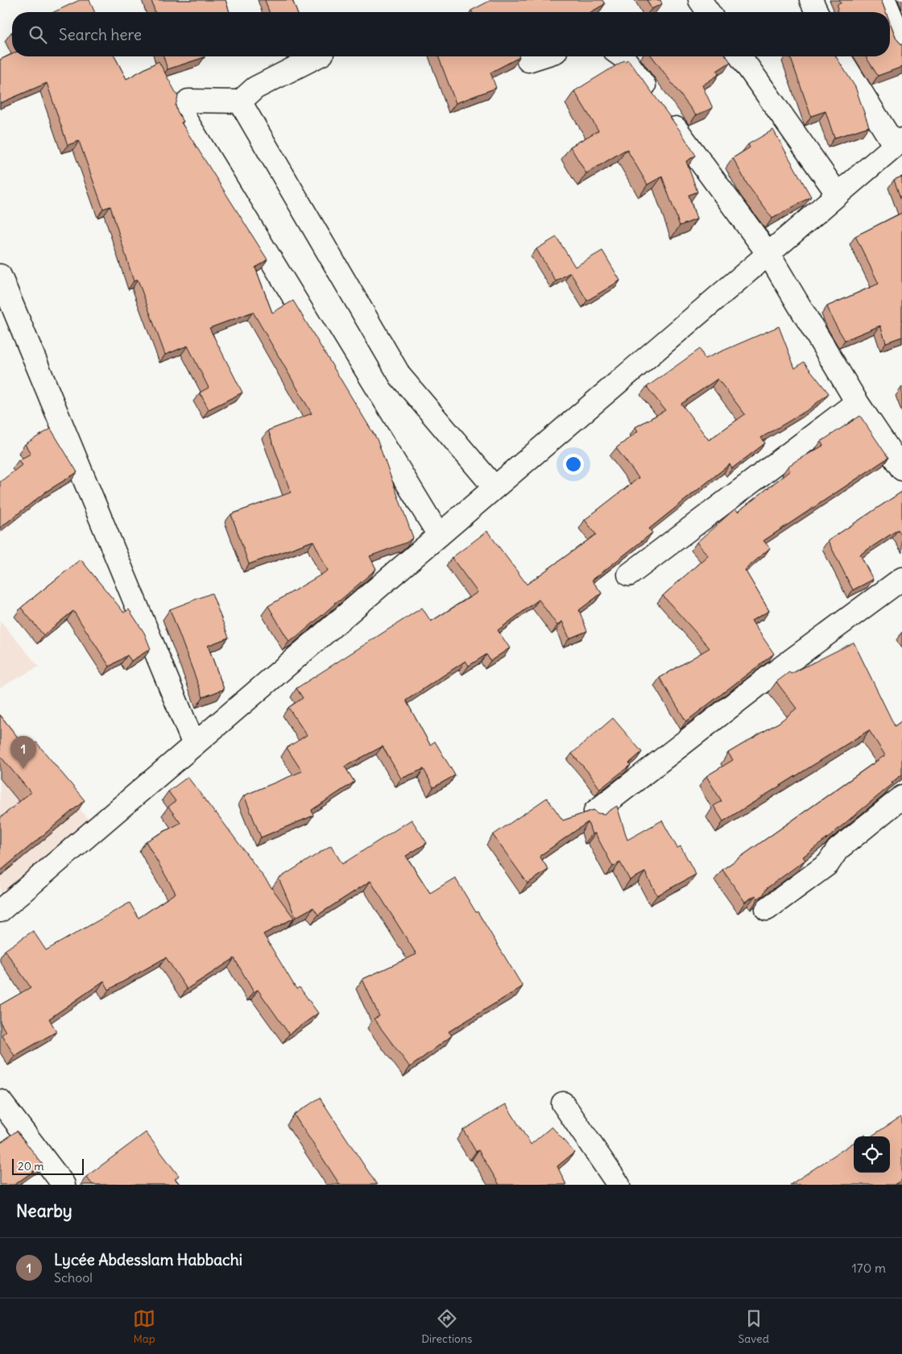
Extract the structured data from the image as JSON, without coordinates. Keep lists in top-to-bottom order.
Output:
{
  "scale_bar": "20 m",
  "page": {
    "search": "Search here",
    "pins": "1",
    "scale": "20 m",
    "heading": "Nearby",
    "list": [
      {
        "mark": "1",
        "name": "Lycée Abdesslam Habbachi",
        "note": "School",
        "value": "170 m"
      }
    ],
    "nav": ["Map", "Directions", "Saved"]
  }
}
